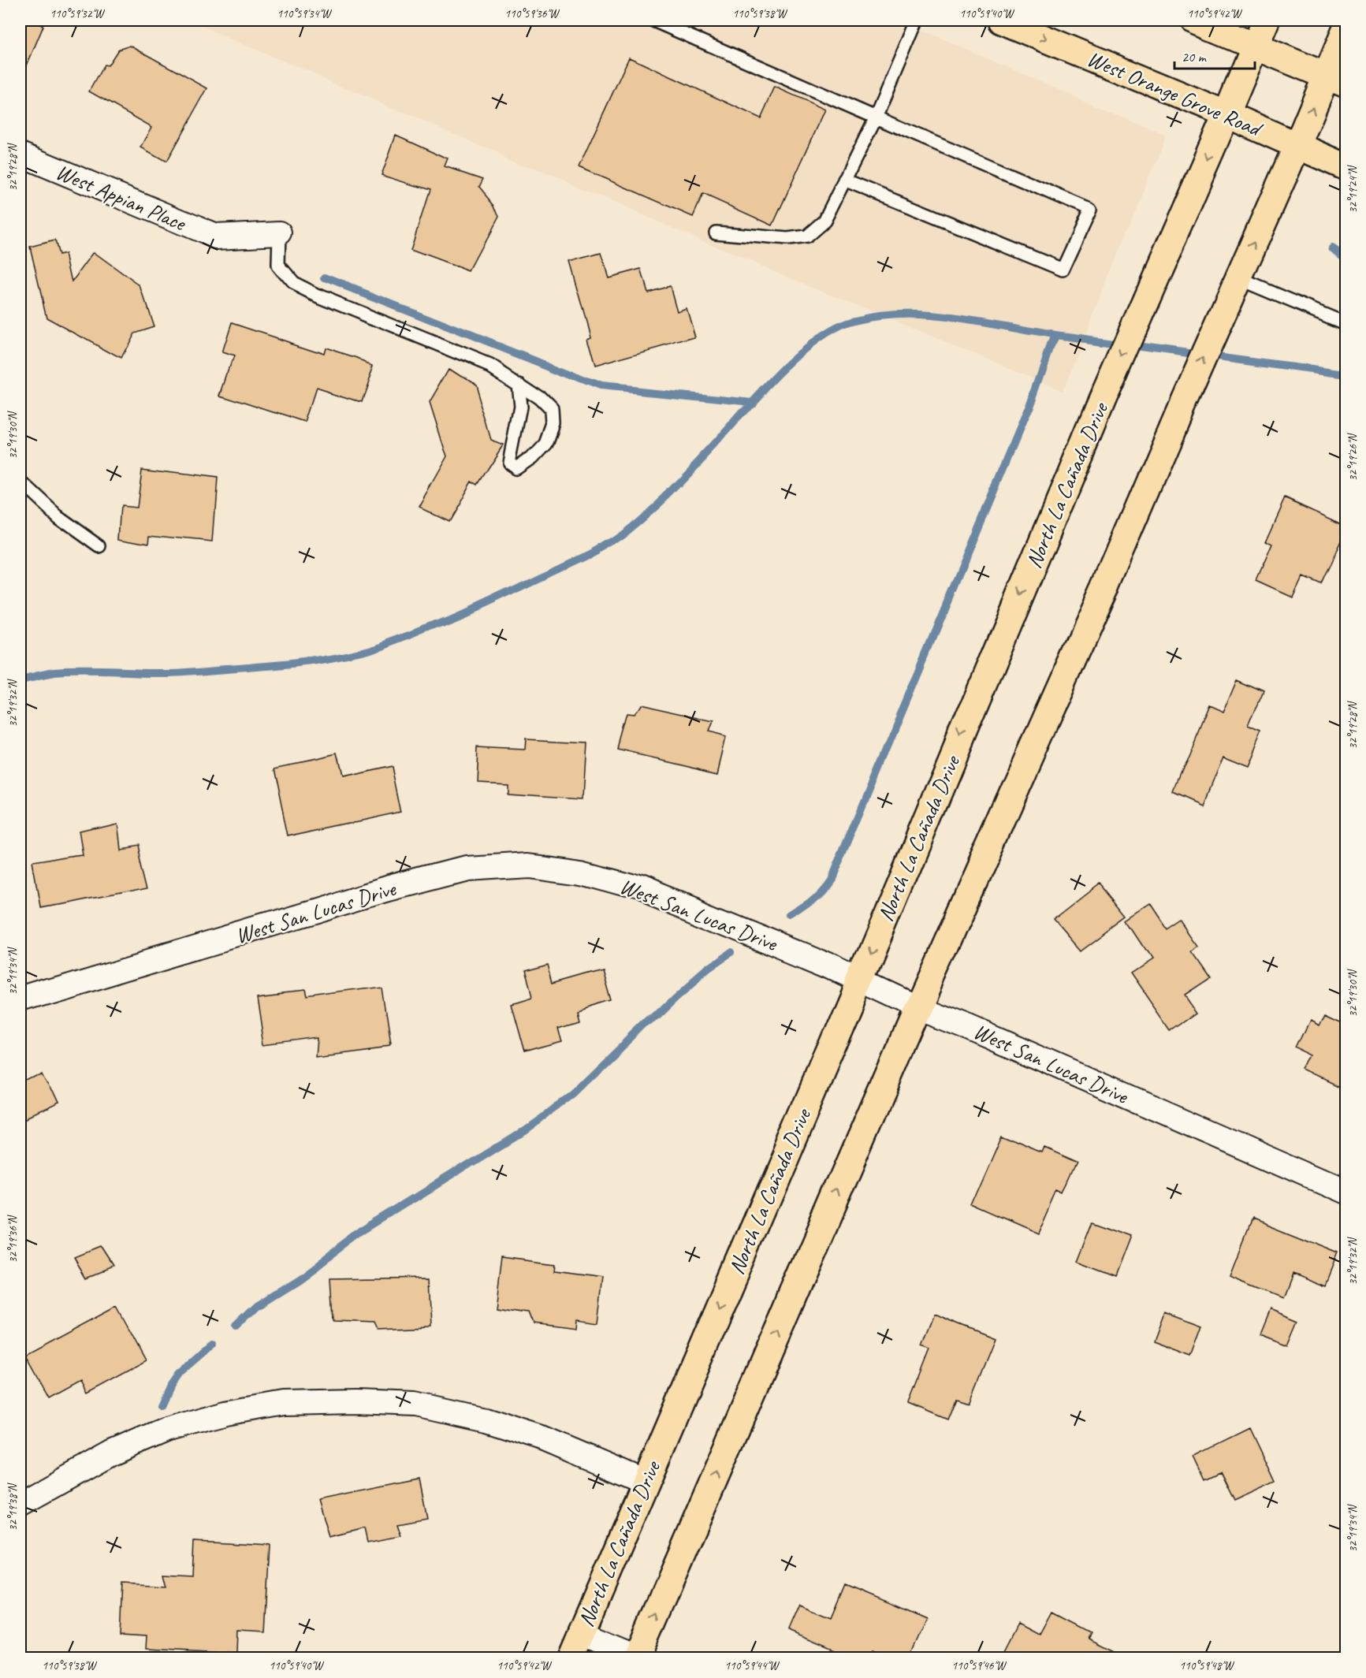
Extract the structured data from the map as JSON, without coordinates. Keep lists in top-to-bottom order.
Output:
{
  "streets": {
    "main road": ["West Orange Grove Road", "North La Cañada Drive"],
    "street": ["West Appian Place", "West San Lucas Drive"]
  },
  "crossings": [
    ["West Orange Grove Road", "North La Cañada Drive"],
    ["North La Cañada Drive", "West San Lucas Drive"]
  ],
  "one_way": ["West Orange Grove Road"],
  "scale_bar": "20 m",
  "coordinates": [
    "110°59'32\"W",
    "110°59'34\"W",
    "110°59'36\"W",
    "110°59'38\"W",
    "110°59'40\"W",
    "110°59'42\"W",
    "32°19'28\"N",
    "32°19'24\"N",
    "32°19'30\"N",
    "32°19'26\"N",
    "32°19'32\"N",
    "32°19'34\"N",
    "32°19'36\"N",
    "32°19'38\"N",
    "110°59'44\"W",
    "110°59'46\"W",
    "110°59'48\"W"
  ]
}
